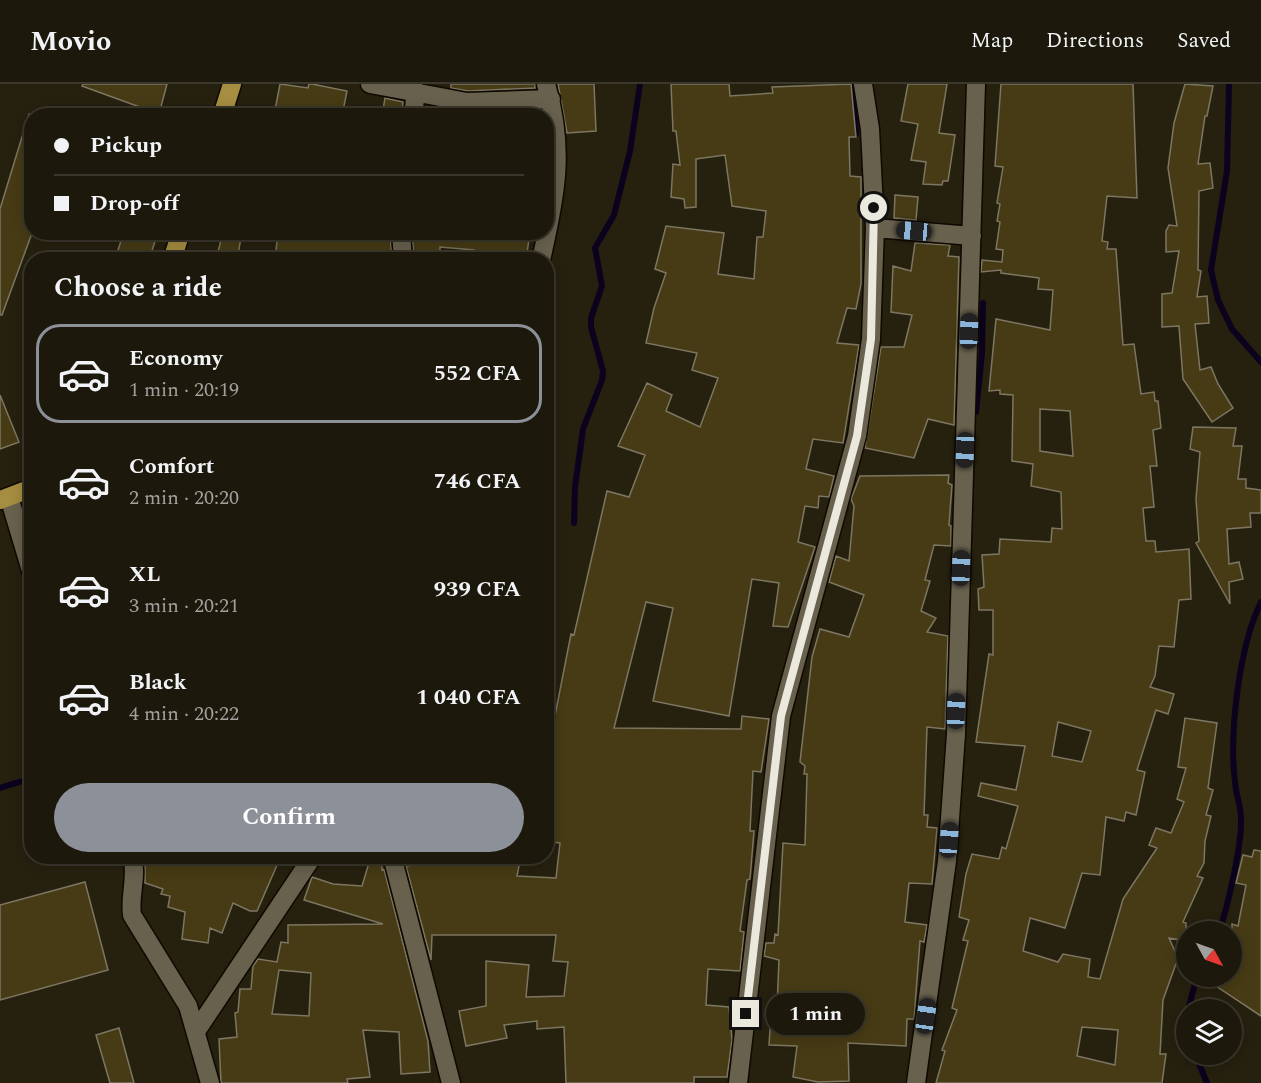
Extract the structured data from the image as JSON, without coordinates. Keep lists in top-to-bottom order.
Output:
{
  "north": "bottom right",
  "page": {
    "header": "Movio",
    "nav": ["Map", "Directions", "Saved"],
    "banner": ["Pickup", "Drop-off"],
    "heading": "Choose a ride",
    "list": [
      {
        "name": "Economy",
        "note": "1 min · 20:19",
        "value": "552 CFA"
      },
      {
        "name": "Comfort",
        "note": "2 min · 20:20",
        "value": "746 CFA"
      },
      {
        "name": "XL",
        "note": "3 min · 20:21",
        "value": "939 CFA"
      },
      {
        "name": "Black",
        "note": "4 min · 20:22",
        "value": "1 040 CFA"
      }
    ],
    "buttons": "Confirm",
    "bubble": "1 min"
  }
}
